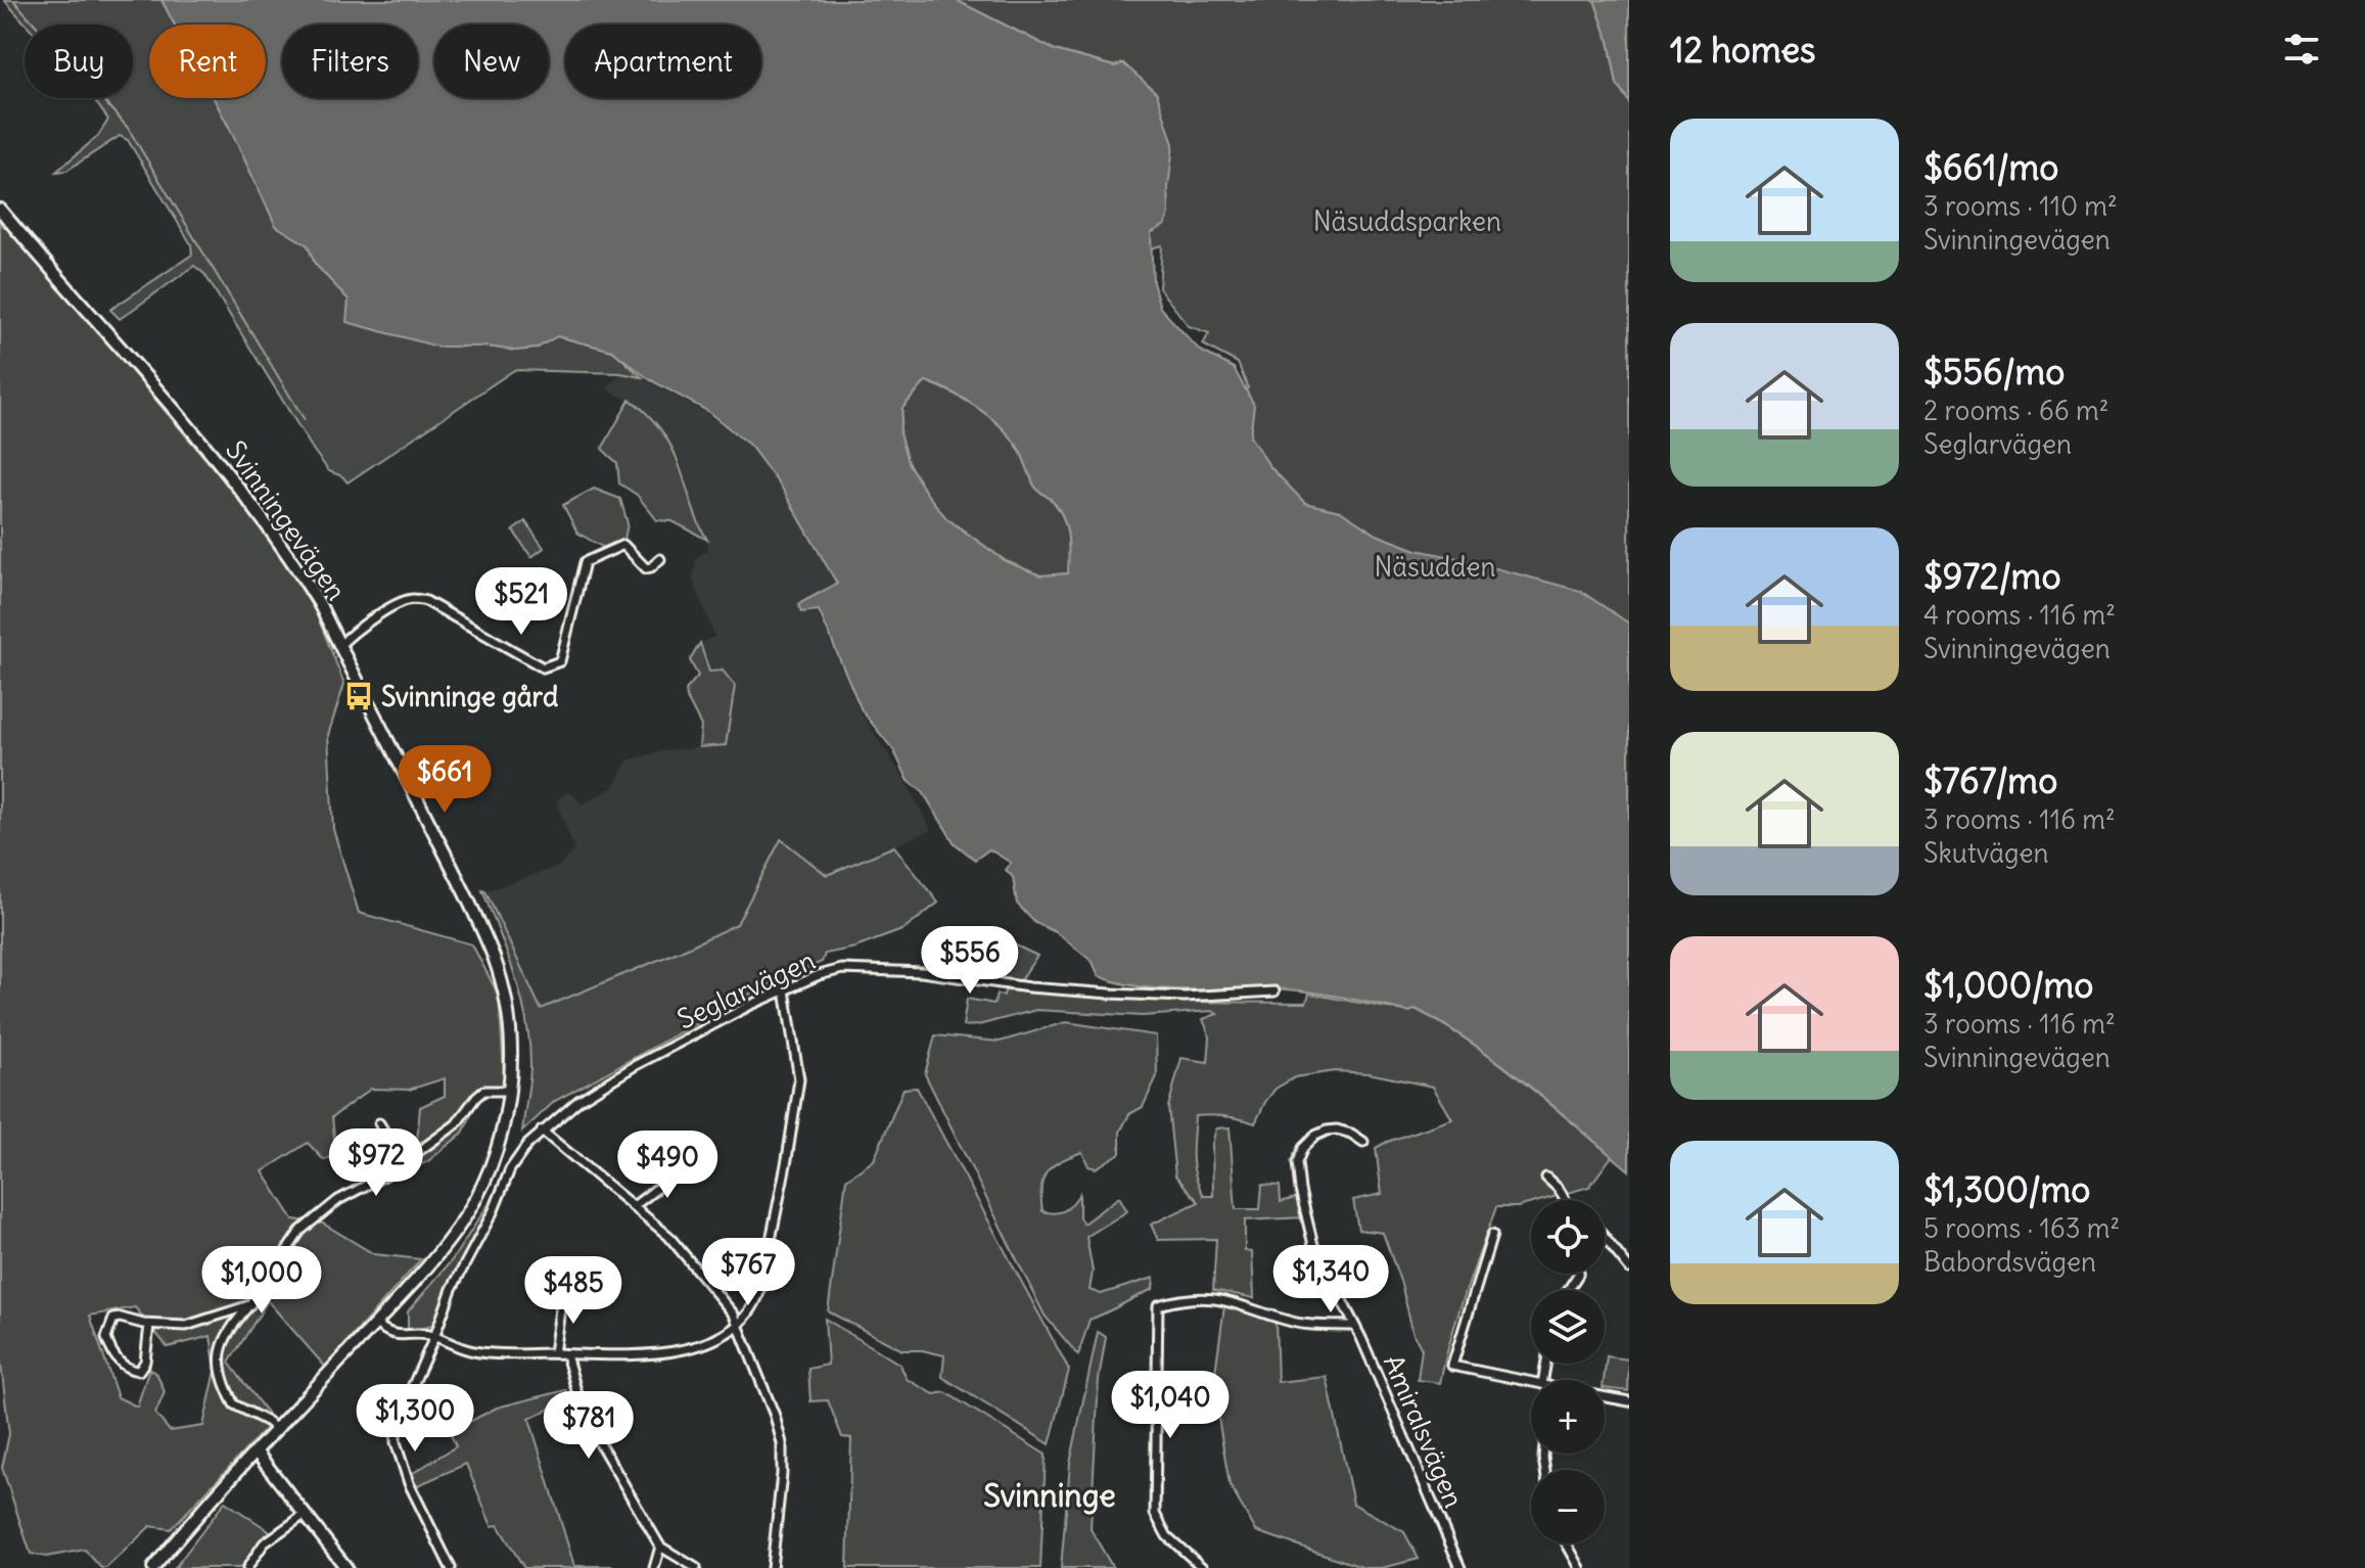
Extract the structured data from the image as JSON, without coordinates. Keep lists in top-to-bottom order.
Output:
{
  "streets": {
    "main road": ["Svinningevägen"],
    "street": ["Seglarvägen", "Amiralsvägen"]
  },
  "districts": ["Svinninge"],
  "parks": ["Näsuddsparken", "Näsudden"],
  "places": {
    "bus stop": ["Svinninge gård"]
  },
  "page": {
    "heading": "12 homes",
    "chip": [
      "Buy",
      "Rent",
      "Filters",
      "New",
      "Apartment"
    ],
    "list": [
      {
        "name": "$661/mo",
        "note": "3 rooms · 110 m² · Svinningevägen"
      },
      {
        "name": "$556/mo",
        "note": "2 rooms · 66 m² · Seglarvägen"
      },
      {
        "name": "$972/mo",
        "note": "4 rooms · 116 m² · Svinningevägen"
      },
      {
        "name": "$767/mo",
        "note": "3 rooms · 116 m² · Skutvägen"
      },
      {
        "name": "$1,000/mo",
        "note": "3 rooms · 116 m² · Svinningevägen"
      },
      {
        "name": "$1,300/mo",
        "note": "5 rooms · 163 m² · Babordsvägen"
      }
    ],
    "price": [
      "$521",
      "$661",
      "$556",
      "$972",
      "$490",
      "$767",
      "$1,340",
      "$1,000",
      "$485",
      "$1,040",
      "$1,300",
      "$781"
    ],
    "map_buttons": ["+", "−"]
  }
}
